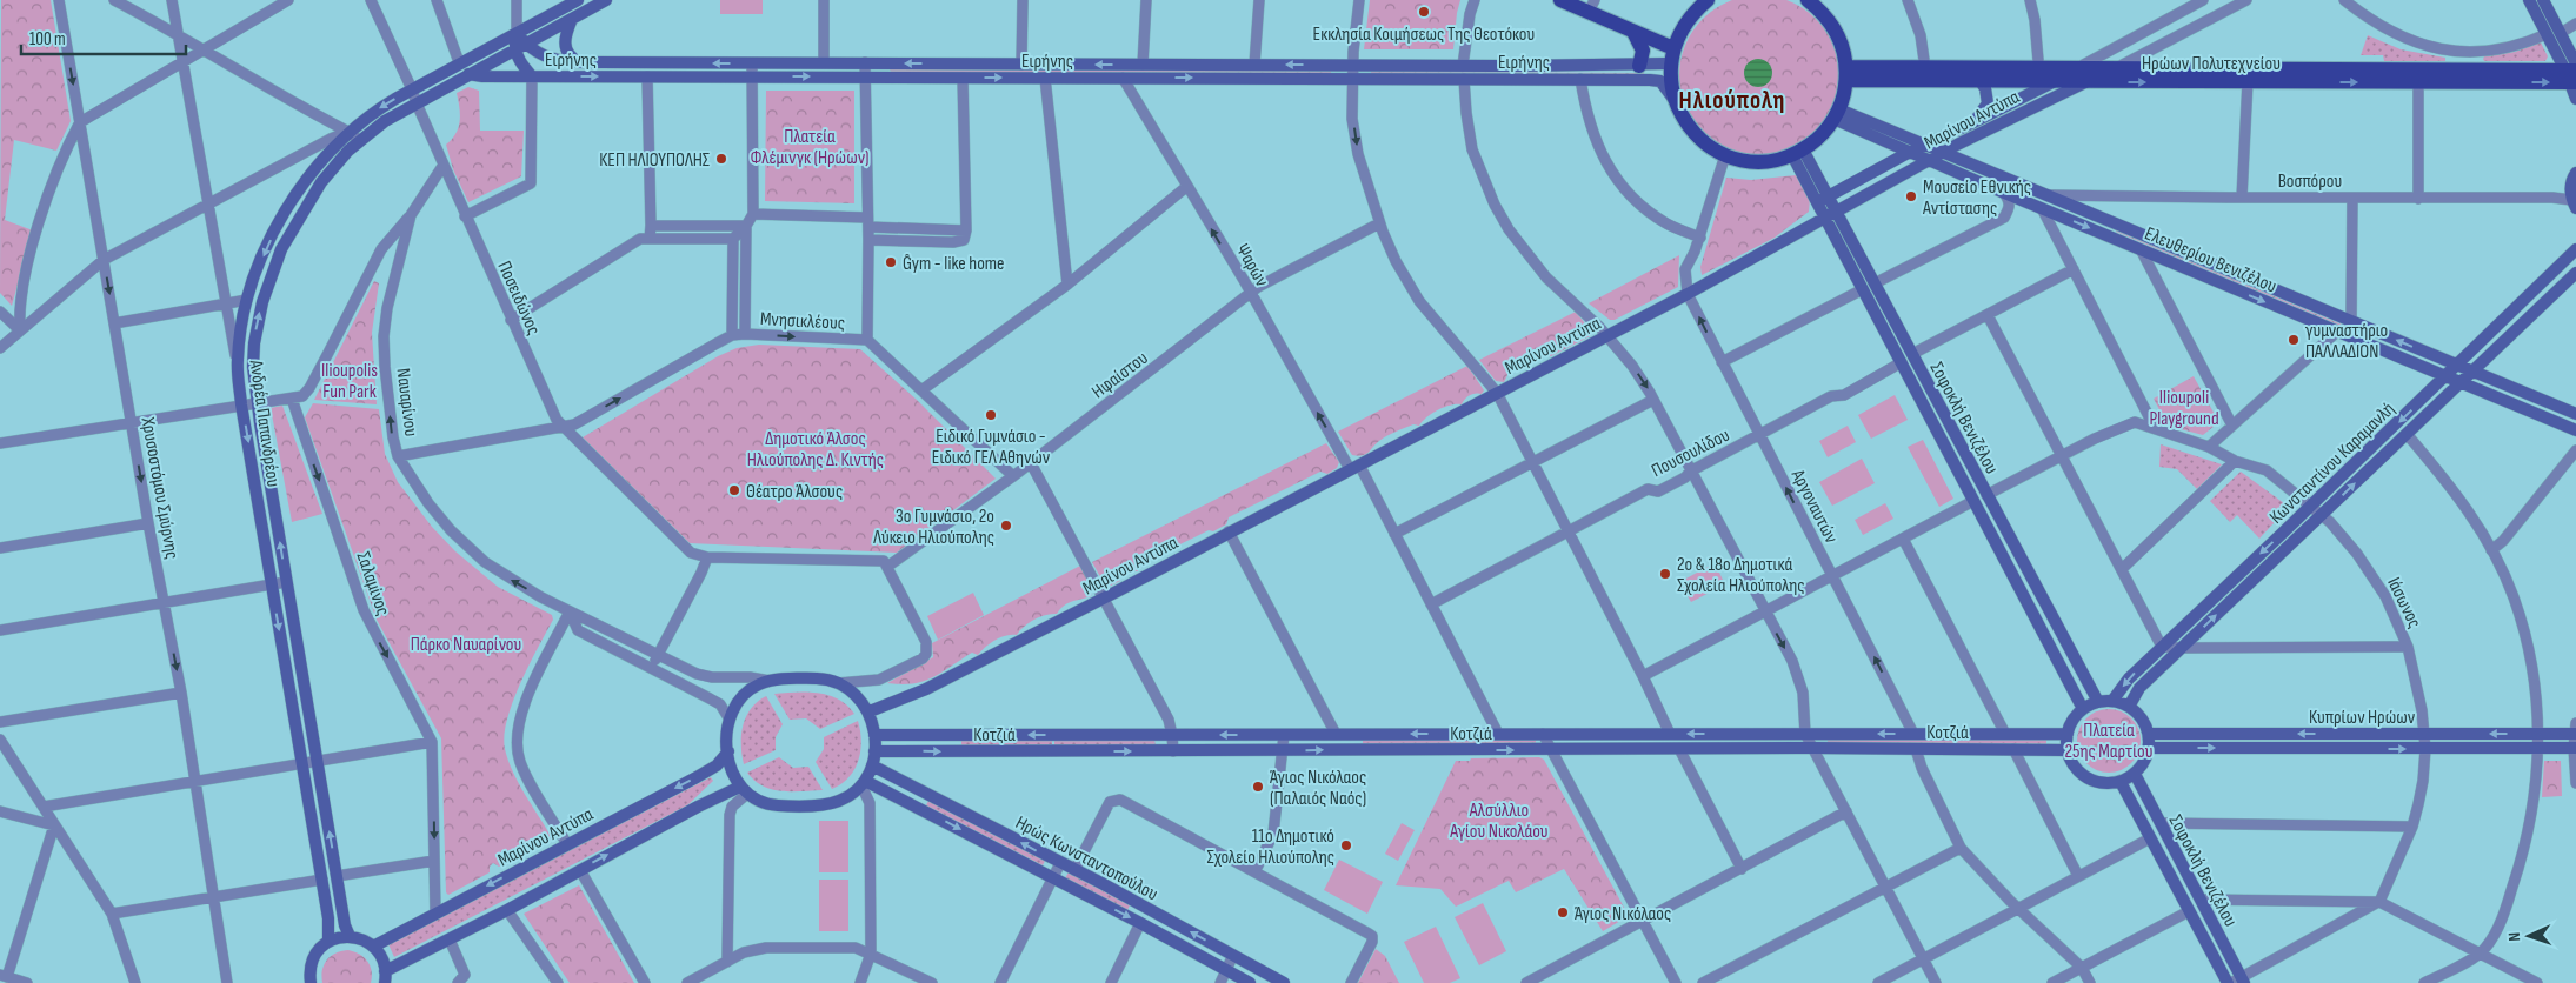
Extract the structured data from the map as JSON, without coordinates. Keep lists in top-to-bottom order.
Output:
{
  "streets": {
    "main road": ["Ηρώων Πολυτεχνείου"],
    "street": [
      "Ειρήνης",
      "Μαρίνου Αντύπα",
      "Βοσπόρου",
      "Ελευθερίου Βενιζέλου",
      "Ψαρών",
      "Ποσειδώνος",
      "Μνησικλέους",
      "Ηφαίστου",
      "Ναυαρίνου",
      "Σοφοκλή Βενιζέλου",
      "Ανδρέα Παπανδρέου",
      "Πουσουλίδου",
      "Κωνσταντίνου Καραμανλή",
      "Χρυσοστόμου Σμύρνης",
      "Αργοναυτών",
      "Σαλαμίνος",
      "Ιάσωνος",
      "Κυπρίων Ηρώων",
      "Κοτζιά",
      "Ηρώς Κωνσταντοπούλου"
    ]
  },
  "crossings": [
    ["Ειρήνης", "Ψαρών"],
    ["Ειρήνης", "Ανδρέα Παπανδρέου"],
    ["Ηρώων Πολυτεχνείου", "Μαρίνου Αντύπα"],
    ["Μαρίνου Αντύπα", "Ελευθερίου Βενιζέλου"],
    ["Μαρίνου Αντύπα", "Ψαρών"],
    ["Μαρίνου Αντύπα", "Ναυαρίνου"],
    ["Μαρίνου Αντύπα", "Σοφοκλή Βενιζέλου"],
    ["Μαρίνου Αντύπα", "Αργοναυτών"],
    ["Μαρίνου Αντύπα", "Σαλαμίνος"],
    ["Μαρίνου Αντύπα", "Κοτζιά"],
    ["Μαρίνου Αντύπα", "Ηρώς Κωνσταντοπούλου"],
    ["Βοσπόρου", "Ελευθερίου Βενιζέλου"],
    ["Ελευθερίου Βενιζέλου", "Κωνσταντίνου Καραμανλή"],
    ["Ψαρών", "Ηφαίστου"],
    ["Ψαρών", "Πουσουλίδου"],
    ["Ψαρών", "Κοτζιά"],
    ["Ποσειδώνος", "Μνησικλέους"],
    ["Ποσειδώνος", "Ναυαρίνου"],
    ["Ποσειδώνος", "Ανδρέα Παπανδρέου"],
    ["Μνησικλέους", "Ηφαίστου"],
    ["Μνησικλέους", "Ναυαρίνου"],
    ["Ναυαρίνου", "Κοτζιά"],
    ["Ναυαρίνου", "Ηρώς Κωνσταντοπούλου"],
    ["Σοφοκλή Βενιζέλου", "Πουσουλίδου"],
    ["Σοφοκλή Βενιζέλου", "Κωνσταντίνου Καραμανλή"],
    ["Σοφοκλή Βενιζέλου", "Ιάσωνος"],
    ["Σοφοκλή Βενιζέλου", "Κυπρίων Ηρώων"],
    ["Σοφοκλή Βενιζέλου", "Κοτζιά"],
    ["Πουσουλίδου", "Αργοναυτών"],
    ["Κωνσταντίνου Καραμανλή", "Ιάσωνος"],
    ["Κωνσταντίνου Καραμανλή", "Κυπρίων Ηρώων"],
    ["Κωνσταντίνου Καραμανλή", "Κοτζιά"],
    ["Αργοναυτών", "Κοτζιά"],
    ["Ιάσωνος", "Κυπρίων Ηρώων"],
    ["Κυπρίων Ηρώων", "Κοτζιά"],
    ["Κοτζιά", "Ηρώς Κωνσταντοπούλου"]
  ],
  "one_way": [
    "Ψαρών",
    "Μνησικλέους",
    "Ναυαρίνου",
    "Χρυσοστόμου Σμύρνης",
    "Σαλαμίνος"
  ],
  "districts": ["Ηλιούπολη"],
  "parks": [
    "Πλατεία Φλέμινγκ (Ηρώων)",
    "Ilioupolis Fun Park",
    "Ilioupoli Playground",
    "Δημοτικό Άλσος Ηλιούπολης Δ. Κιντής",
    "Πάρκο Ναυαρίνου",
    "Πλατεία 25ης Μαρτίου",
    "Αλσύλλιο Αγίου Νικολάου"
  ],
  "places": [
    "Εκκλησία Κοιμήσεως Της Θεοτόκου",
    "ΚΕΠ ΗΛΙΟΥΠΟΛΗΣ",
    "Μουσείο Εθνικής Αντίστασης",
    "Ĝym - like home",
    "γυμναστήριο ΠΑΛΛΑΔΙΟΝ",
    "Ειδικό Γυμνάσιο - Ειδικό ΓΕΛ Αθηνών",
    "Θέατρο Άλσους",
    "3ο Γυμνάσιο, 2ο Λύκειο Ηλιούπολης",
    "2ο & 18ο Δημοτικά Σχολεία Ηλιούπολης",
    "Άγιος Νικόλαος (Παλαιός Ναός)",
    "11ο Δημοτικό Σχολείο Ηλιούπολης",
    "Άγιος Νικόλαος"
  ],
  "scale_bar": "100 m",
  "north": "left"
}
